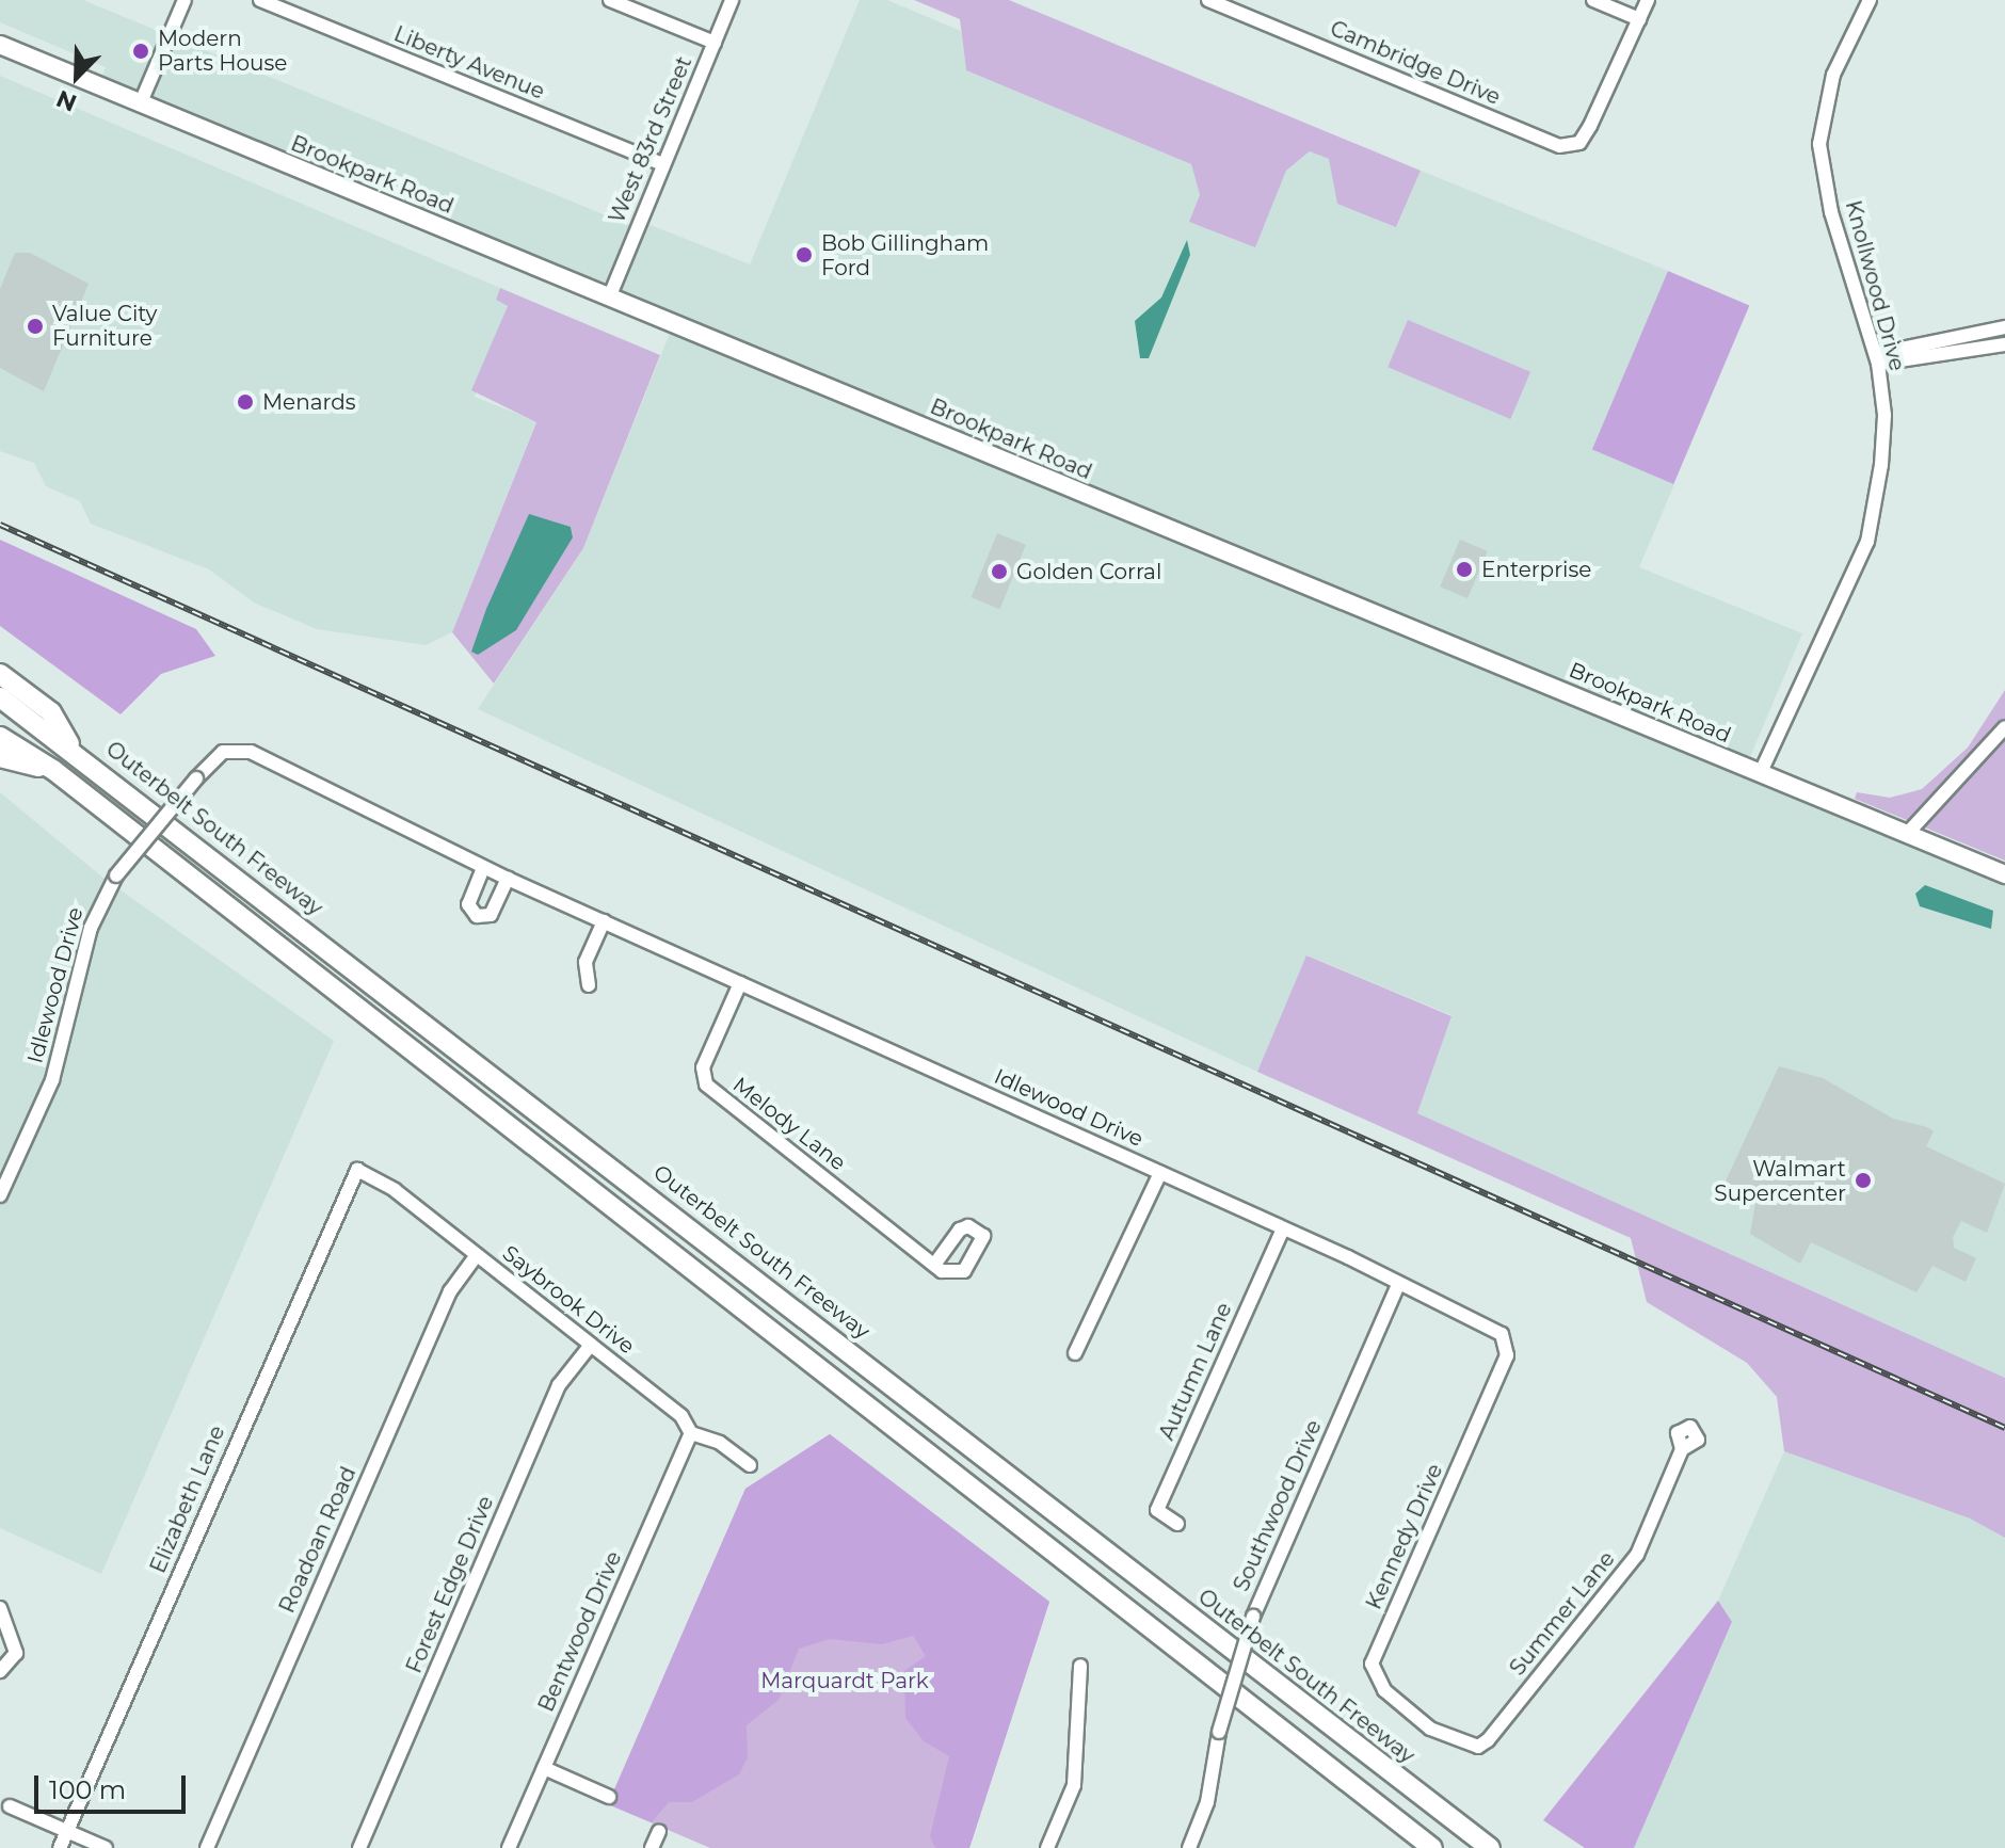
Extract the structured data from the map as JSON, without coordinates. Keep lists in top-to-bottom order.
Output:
{
  "streets": {
    "highway": ["Outerbelt South Freeway"],
    "main road": ["Brookpark Road"],
    "street": [
      "Liberty Avenue",
      "Cambridge Drive",
      "West 83rd Street",
      "Knollwood Drive",
      "Idlewood Drive",
      "Melody Lane",
      "Saybrook Drive",
      "Autumn Lane",
      "Elizabeth Lane",
      "Southwood Drive",
      "Kennedy Drive",
      "Roadoan Road",
      "Forest Edge Drive",
      "Summer Lane",
      "Bentwood Drive"
    ]
  },
  "crossings": [
    ["Liberty Avenue", "West 83rd Street"],
    ["West 83rd Street", "Brookpark Road"],
    ["Brookpark Road", "Knollwood Drive"],
    ["Idlewood Drive", "Melody Lane"],
    ["Idlewood Drive", "Autumn Lane"],
    ["Idlewood Drive", "Southwood Drive"],
    ["Idlewood Drive", "Kennedy Drive"],
    ["Saybrook Drive", "Elizabeth Lane"],
    ["Saybrook Drive", "Roadoan Road"],
    ["Saybrook Drive", "Forest Edge Drive"],
    ["Saybrook Drive", "Bentwood Drive"],
    ["Kennedy Drive", "Summer Lane"]
  ],
  "parks": ["Marquardt Park"],
  "places": [
    "Modern Parts House",
    "Bob Gillingham Ford",
    "Value City Furniture",
    "Menards",
    "Enterprise",
    "Golden Corral",
    "Walmart Supercenter"
  ],
  "scale_bar": "100 m",
  "north": "bottom left"
}
